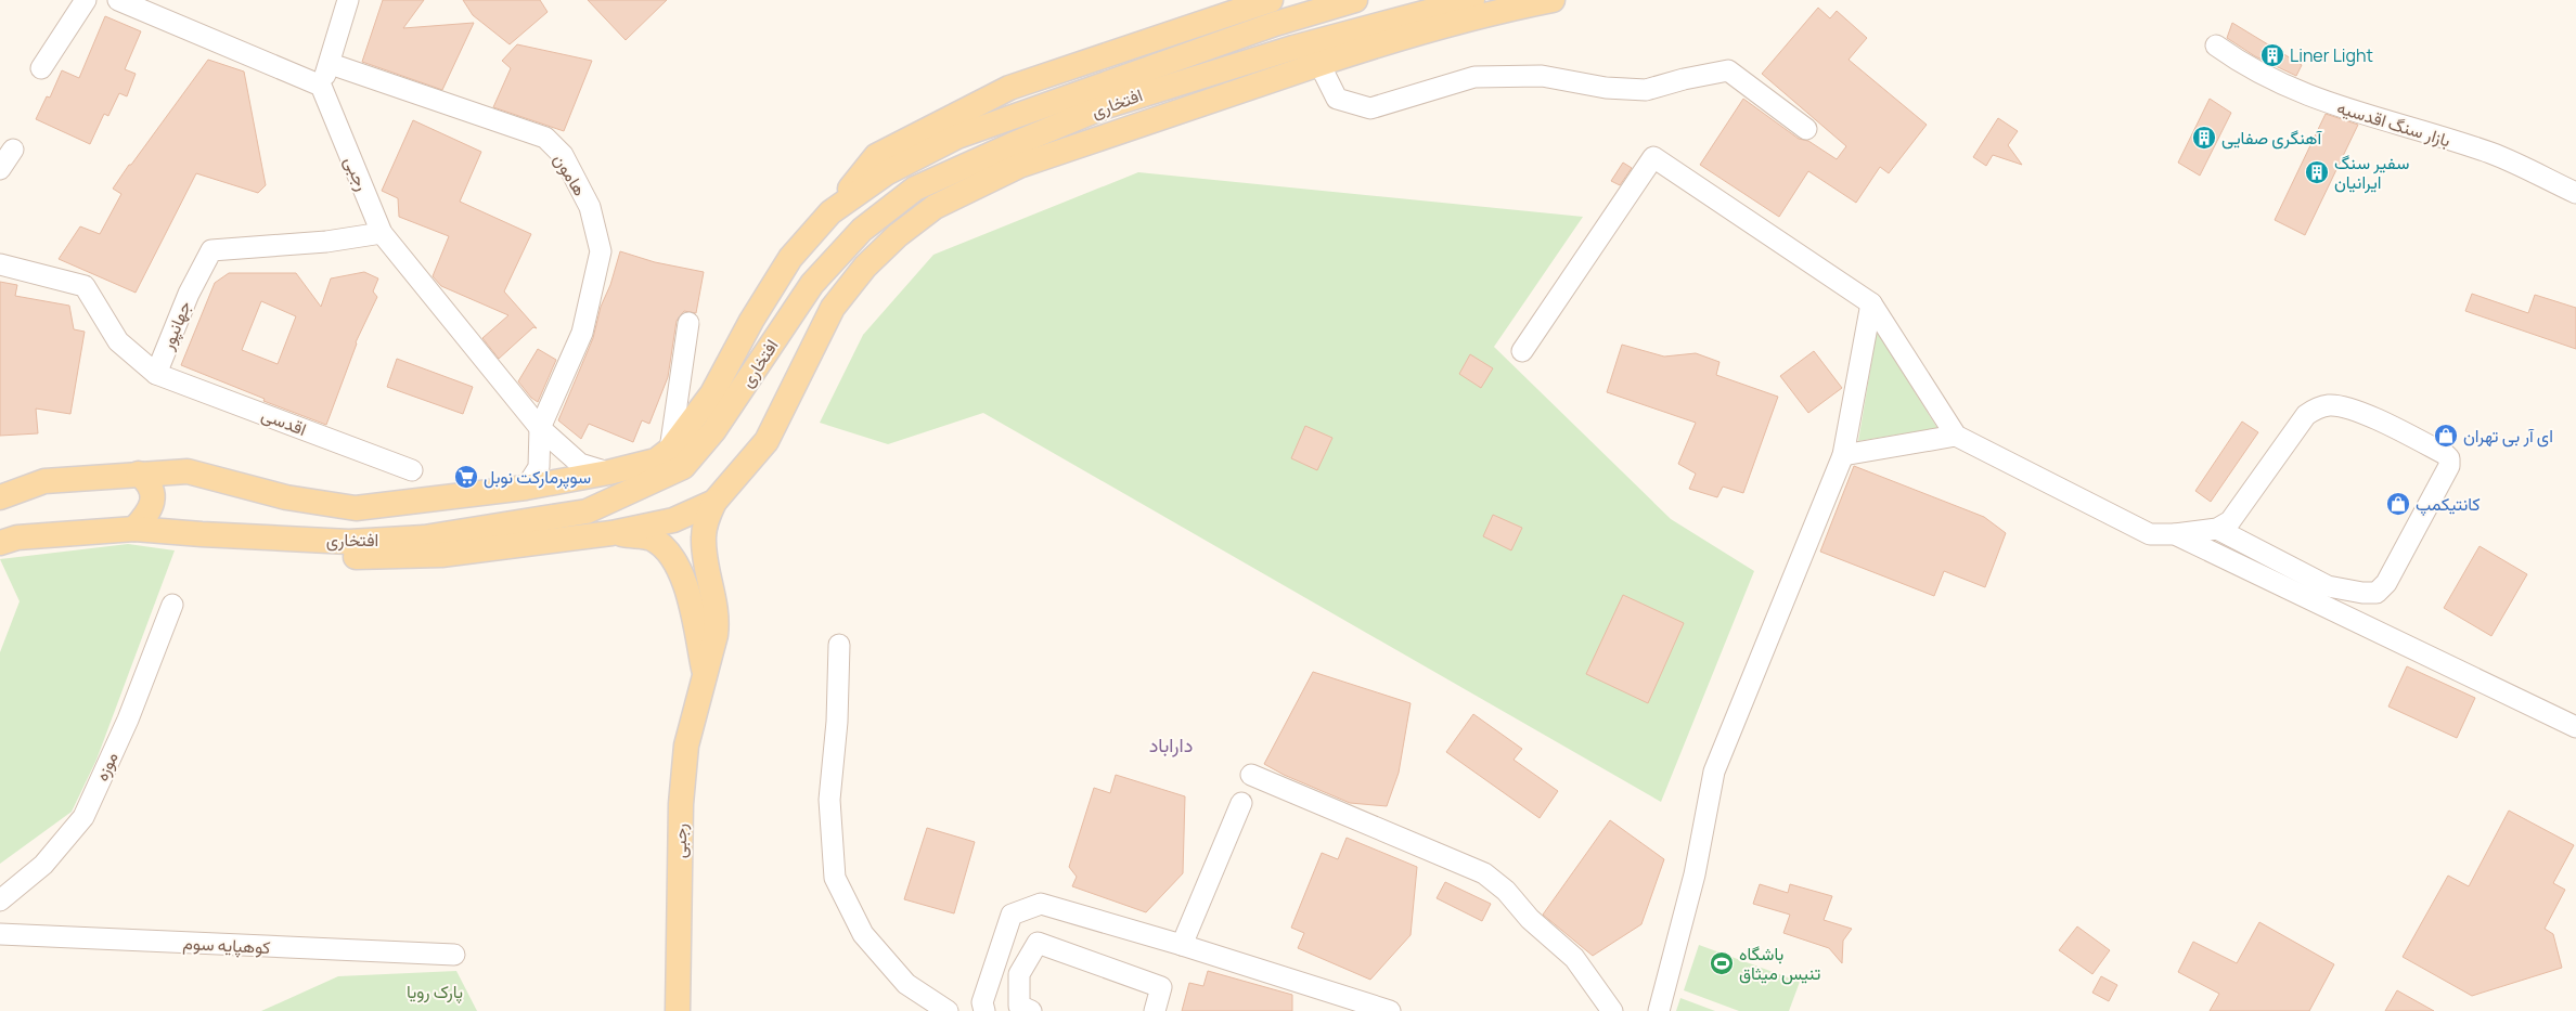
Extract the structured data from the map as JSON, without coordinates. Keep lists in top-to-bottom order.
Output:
{
  "streets": {
    "main road": ["افتخاری", "رجبی"],
    "street": [
      "بازار سنگ اقدسیه",
      "هامون",
      "جهانپور",
      "اقدسی",
      "موزه",
      "کوهپایه سوم"
    ]
  },
  "crossings": [
    ["افتخاری", "رجبی"],
    ["رجبی", "هامون"],
    ["رجبی", "جهانپور"],
    ["جهانپور", "اقدسی"]
  ],
  "districts": ["داراباد"],
  "parks": ["پارک رویا"],
  "places": {
    "building": ["Liner Light", "آهنگری صفایی", "سفیر سنگ ایرانیان"],
    "shop": ["ای آر بی تهران", "کانتیکمپ"],
    "supermarket": ["سوپرمارکت نوبل"],
    "sports": ["باشگاه تنيس ميثاق"]
  }
}
